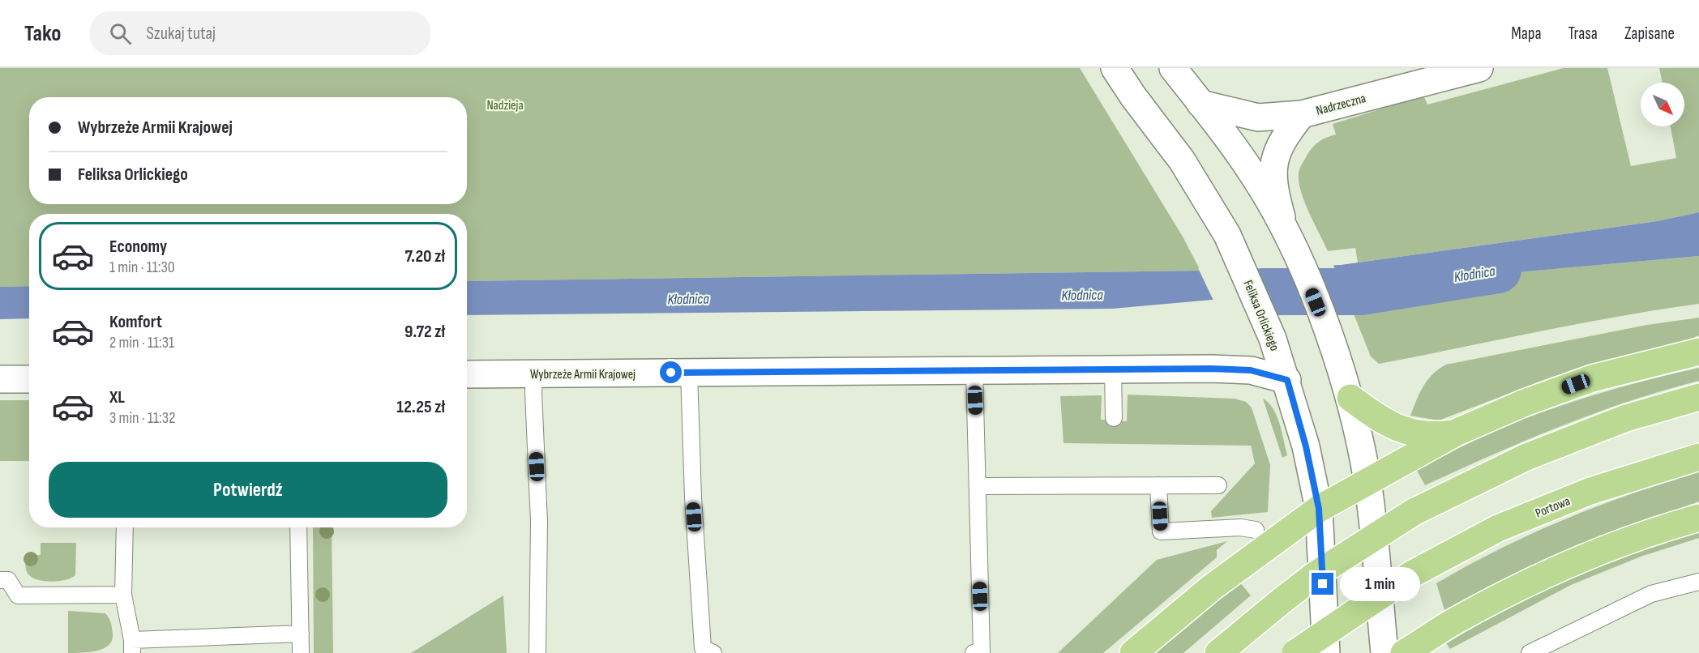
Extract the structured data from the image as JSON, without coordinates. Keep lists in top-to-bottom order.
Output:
{
  "streets": {
    "main road": ["Portowa"],
    "street": ["Nadrzeczna", "Feliksa Orlickiego", "Wybrzeże Armii Krajowej"]
  },
  "crossings": [
    ["Feliksa Orlickiego", "Wybrzeże Armii Krajowej"]
  ],
  "water": ["Kłodnica"],
  "parks": ["Nadzieja"],
  "north": "bottom right",
  "page": {
    "header": "Tako",
    "search": "Szukaj tutaj",
    "nav": ["Mapa", "Trasa", "Zapisane"],
    "banner": ["Wybrzeże Armii Krajowej", "Feliksa Orlickiego"],
    "list": [
      {
        "name": "Economy",
        "note": "1 min · 11:30",
        "value": "7.20 zł"
      },
      {
        "name": "Komfort",
        "note": "2 min · 11:31",
        "value": "9.72 zł"
      },
      {
        "name": "XL",
        "note": "3 min · 11:32",
        "value": "12.25 zł"
      }
    ],
    "buttons": "Potwierdź",
    "bubble": "1 min"
  }
}
